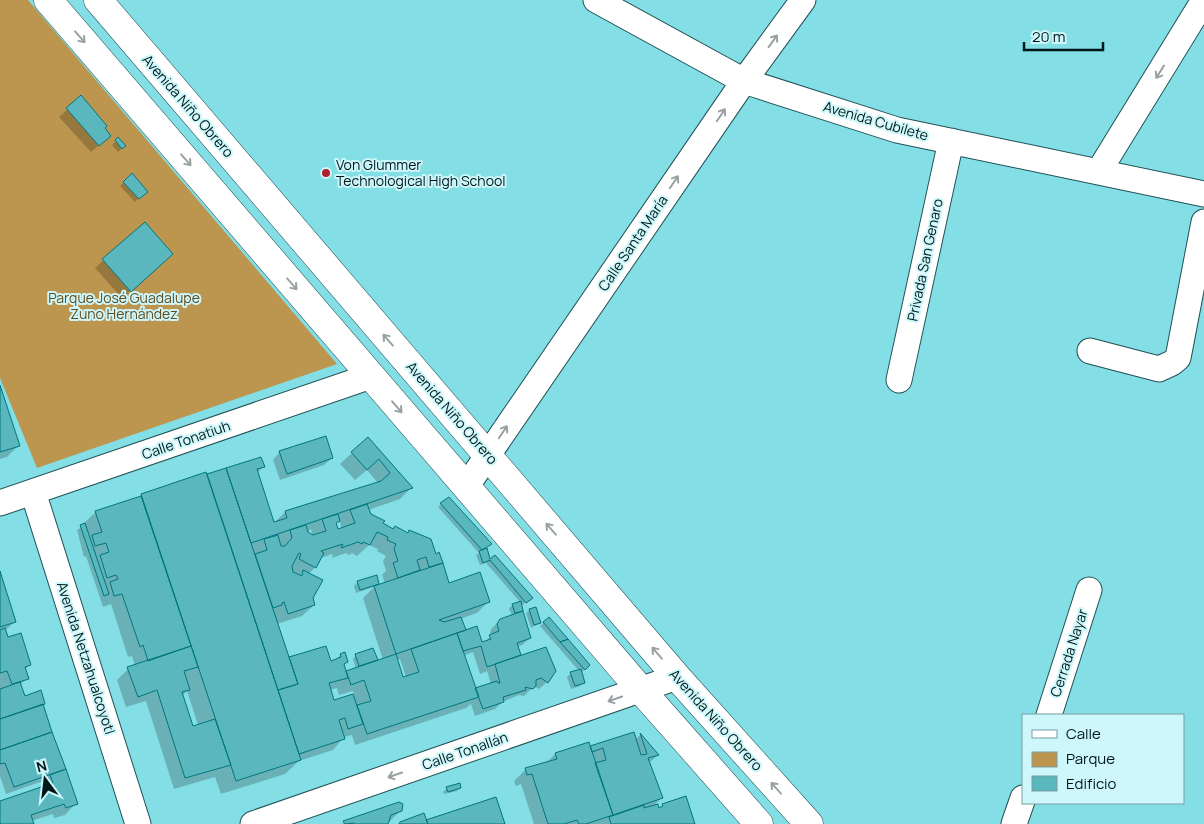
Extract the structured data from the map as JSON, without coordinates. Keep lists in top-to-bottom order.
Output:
{
  "streets": {
    "main road": ["Avenida Niño Obrero"],
    "street": [
      "Avenida Cubilete",
      "Calle Santa María",
      "Privada San Genaro",
      "Calle Tonatiuh",
      "Cerrada Nayar",
      "Avenida Netzahualcoyotl",
      "Calle Tonallán"
    ]
  },
  "crossings": [
    ["Avenida Niño Obrero", "Calle Santa María"],
    ["Avenida Niño Obrero", "Calle Tonallán"],
    ["Avenida Cubilete", "Calle Santa María"],
    ["Avenida Cubilete", "Privada San Genaro"],
    ["Calle Tonatiuh", "Avenida Netzahualcoyotl"]
  ],
  "one_way": ["Calle Santa María", "Calle Tonallán"],
  "parks": ["Parque José Guadalupe Zuno Hernández"],
  "places": ["Von Glummer Technological High School"],
  "legend": ["Calle", "Parque", "Edificio"],
  "scale_bar": "20 m",
  "north": "top"
}
